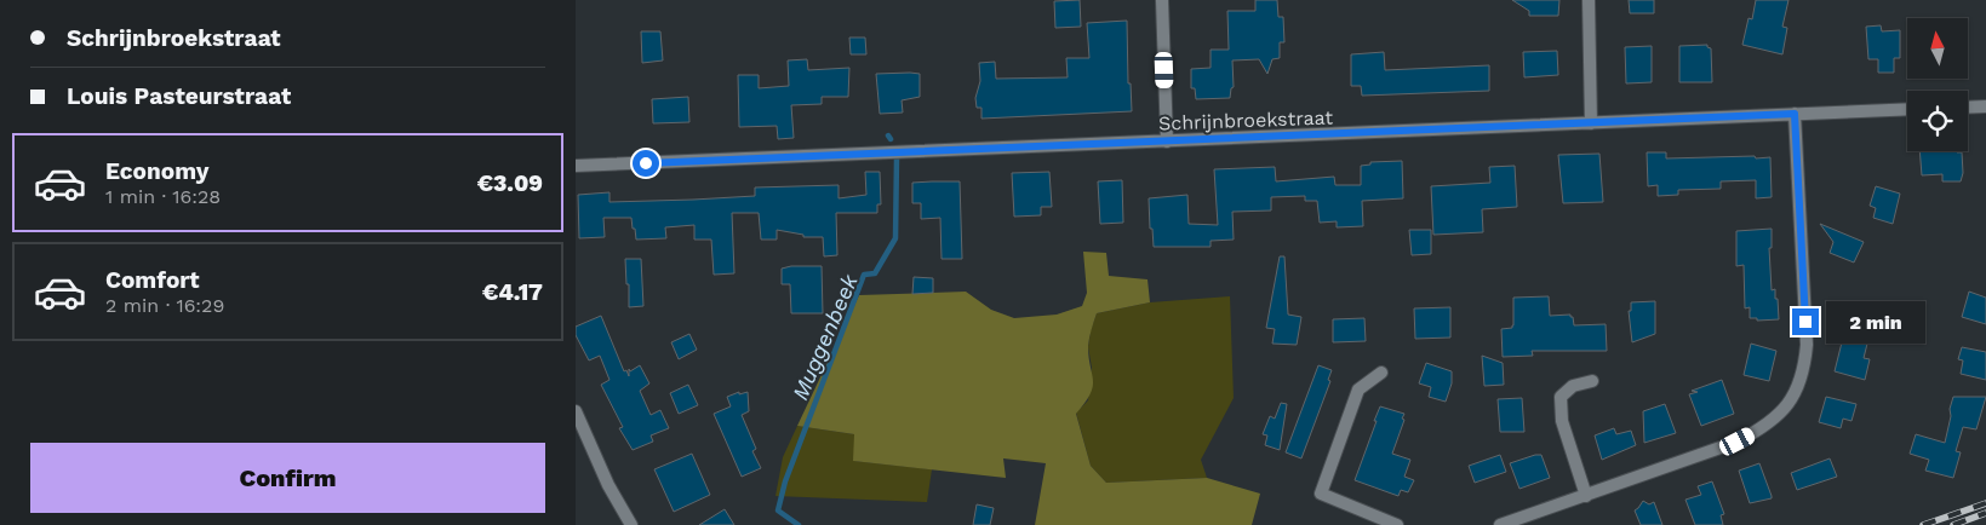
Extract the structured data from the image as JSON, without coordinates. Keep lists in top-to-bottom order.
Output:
{
  "streets": {
    "street": ["Schrijnbroekstraat"]
  },
  "water": ["Muggenbeek"],
  "north": "top",
  "page": {
    "banner": ["Schrijnbroekstraat", "Louis Pasteurstraat"],
    "list": [
      {
        "name": "Economy",
        "note": "1 min · 16:28",
        "value": "€3.09"
      },
      {
        "name": "Comfort",
        "note": "2 min · 16:29",
        "value": "€4.17"
      }
    ],
    "bubble": "2 min",
    "buttons": "Confirm"
  }
}
